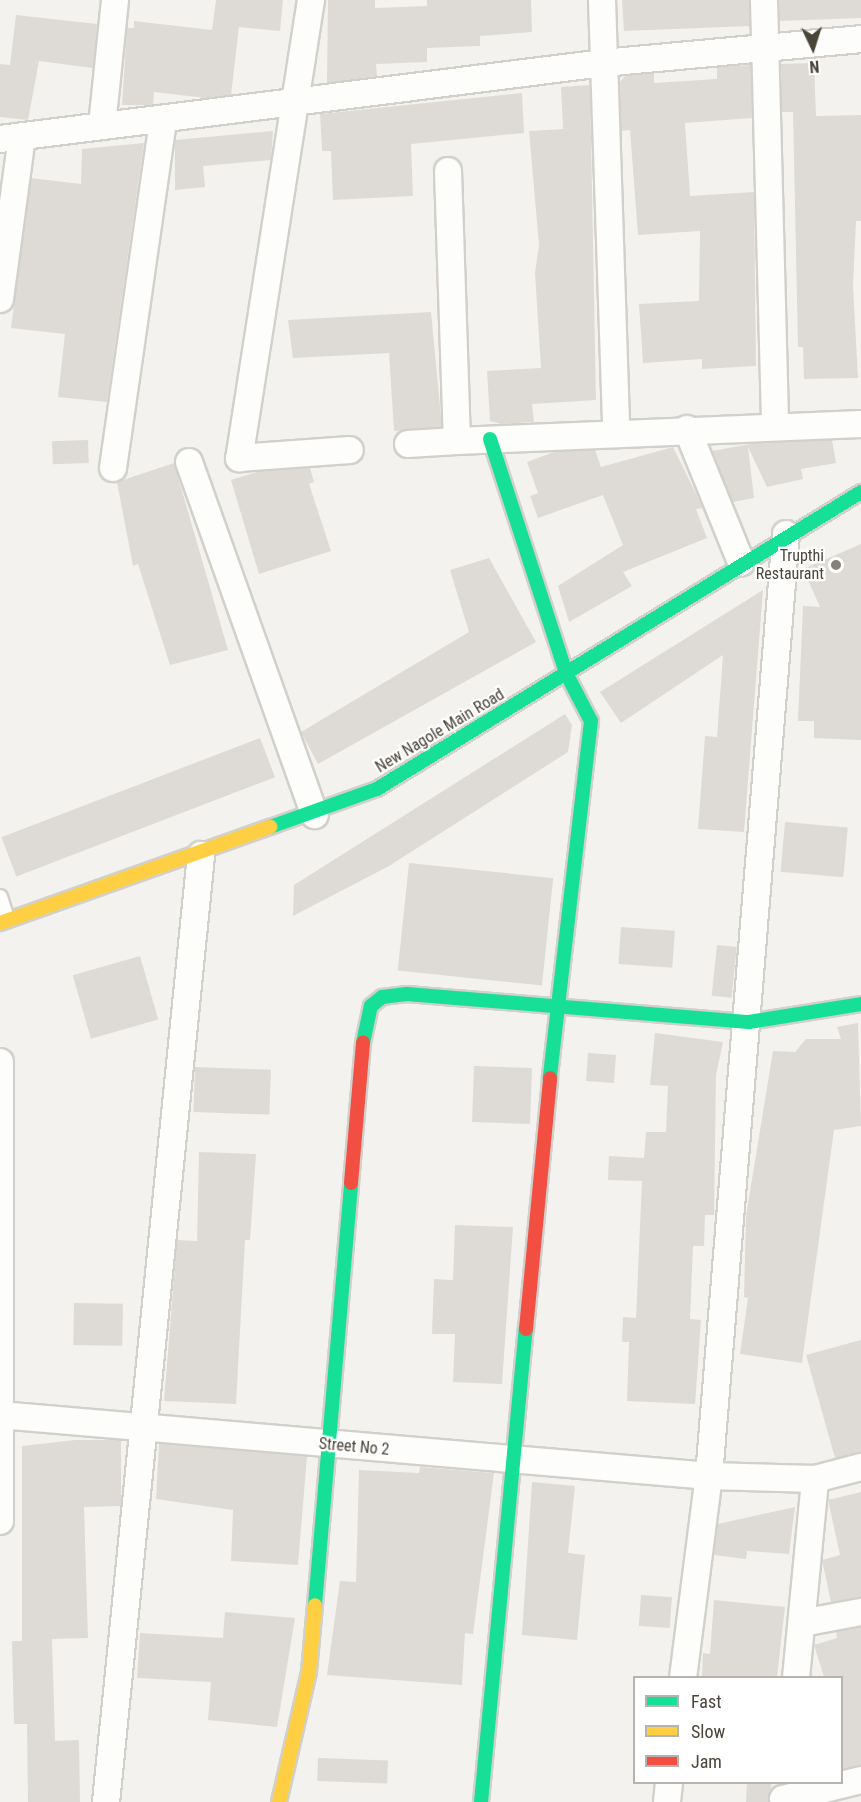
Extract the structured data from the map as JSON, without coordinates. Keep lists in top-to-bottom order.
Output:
{
  "streets": {
    "street": ["New Nagole Main Road", "Street No 2"]
  },
  "places": ["Trupthi Restaurant"],
  "legend": ["Fast", "Slow", "Jam"],
  "north": "bottom"
}
